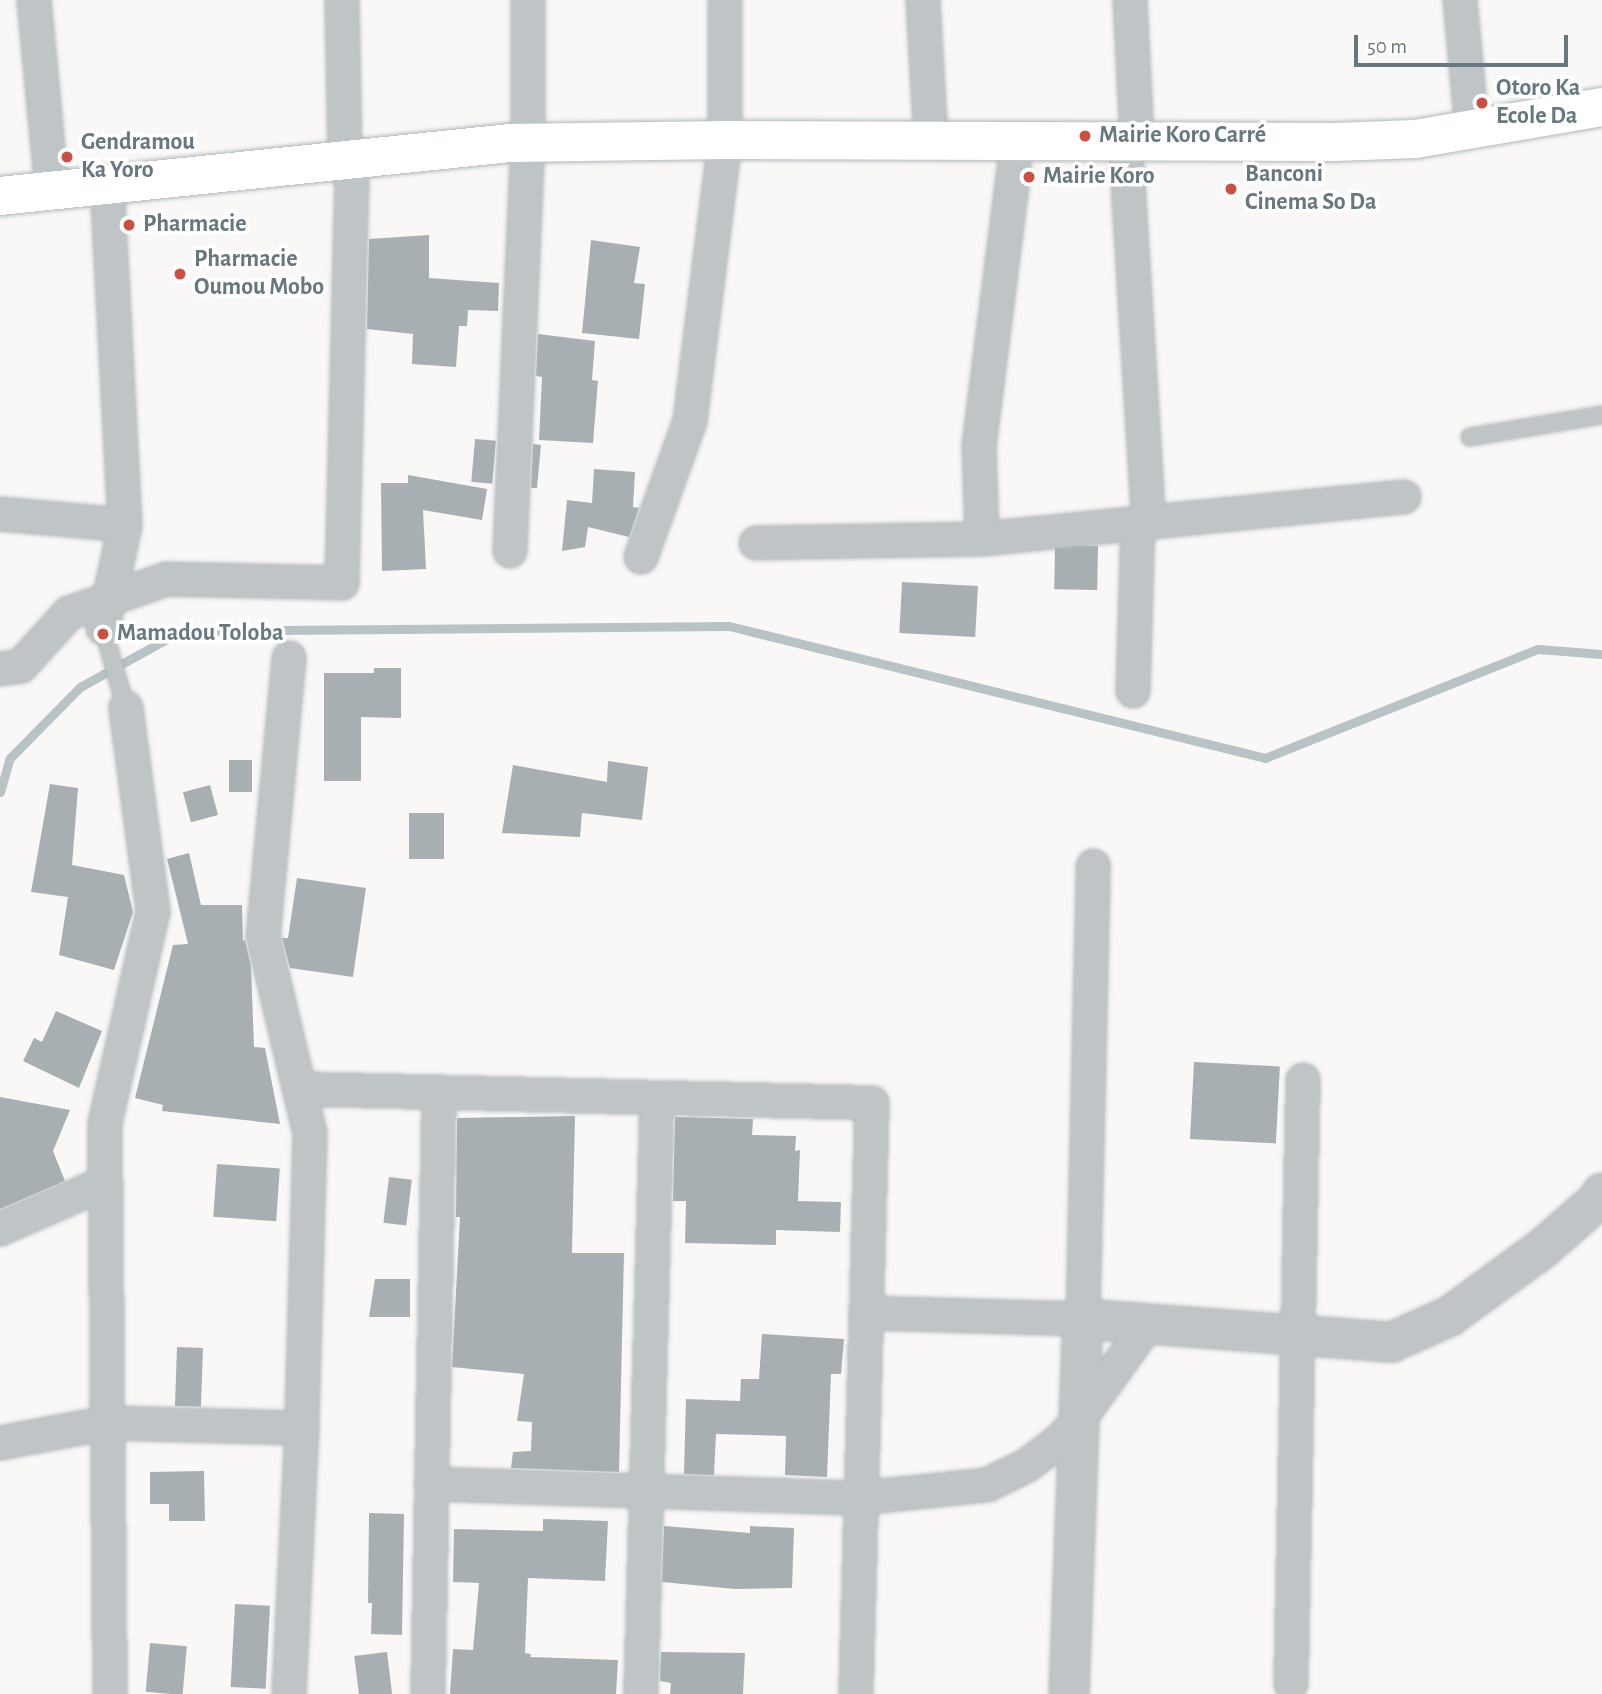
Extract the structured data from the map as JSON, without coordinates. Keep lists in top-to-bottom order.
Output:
{
  "places": [
    "Otoro Ka Ecole Da",
    "Mairie Koro Carré",
    "Gendramou Ka Yoro",
    "Mairie Koro",
    "Banconi Cinema So Da",
    "Pharmacie",
    "Pharmacie Oumou Mobo",
    "Mamadou Toloba"
  ],
  "scale_bar": "50 m"
}
